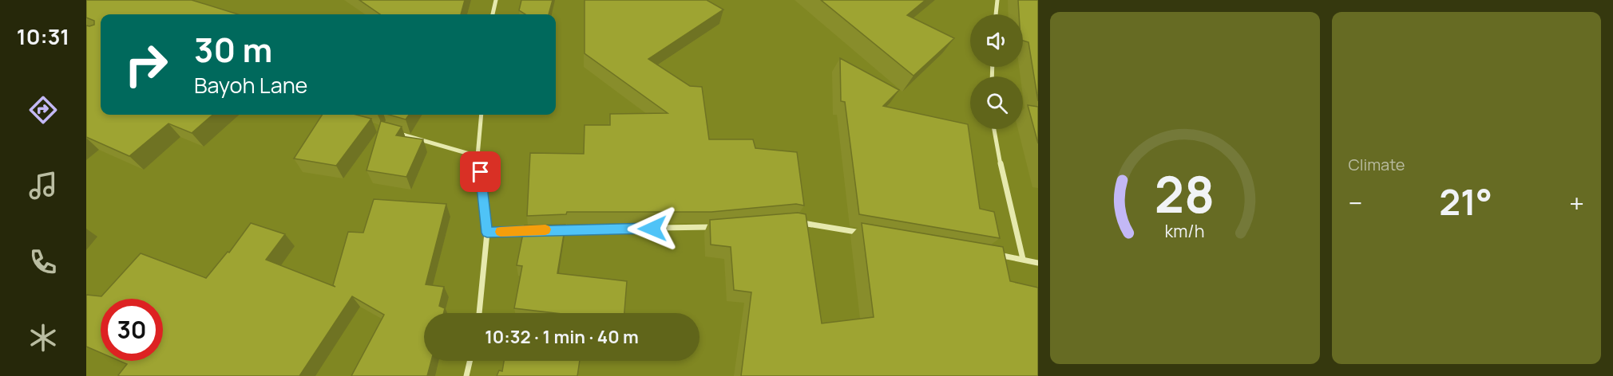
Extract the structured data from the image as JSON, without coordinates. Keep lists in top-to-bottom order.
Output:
{
  "page": {
    "tabs": "10:31",
    "tile": "Climate",
    "turn": ["30 m", "Bayoh Lane"],
    "heat": ["−", "21°", "+"],
    "limit": "30",
    "trip": "10:32 · 1 min · 40 m",
    "gauge": ["28", "km/h"]
  }
}
